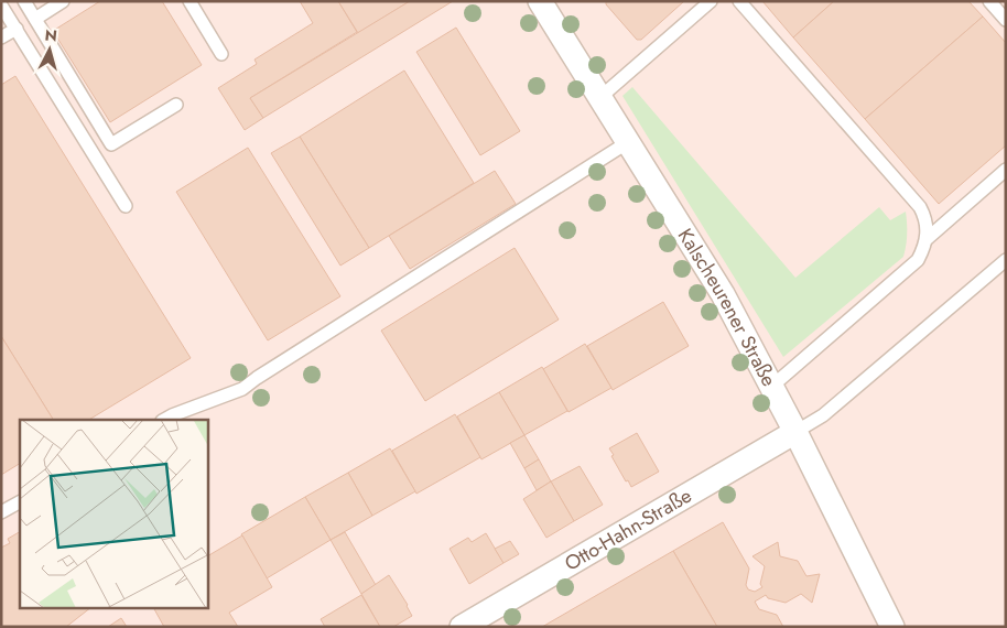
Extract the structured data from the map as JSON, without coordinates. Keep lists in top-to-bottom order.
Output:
{
  "streets": {
    "street": ["Kalscheurener Straße", "Otto-Hahn-Straße"]
  },
  "crossings": [
    ["Kalscheurener Straße", "Otto-Hahn-Straße"]
  ],
  "north": "top"
}
